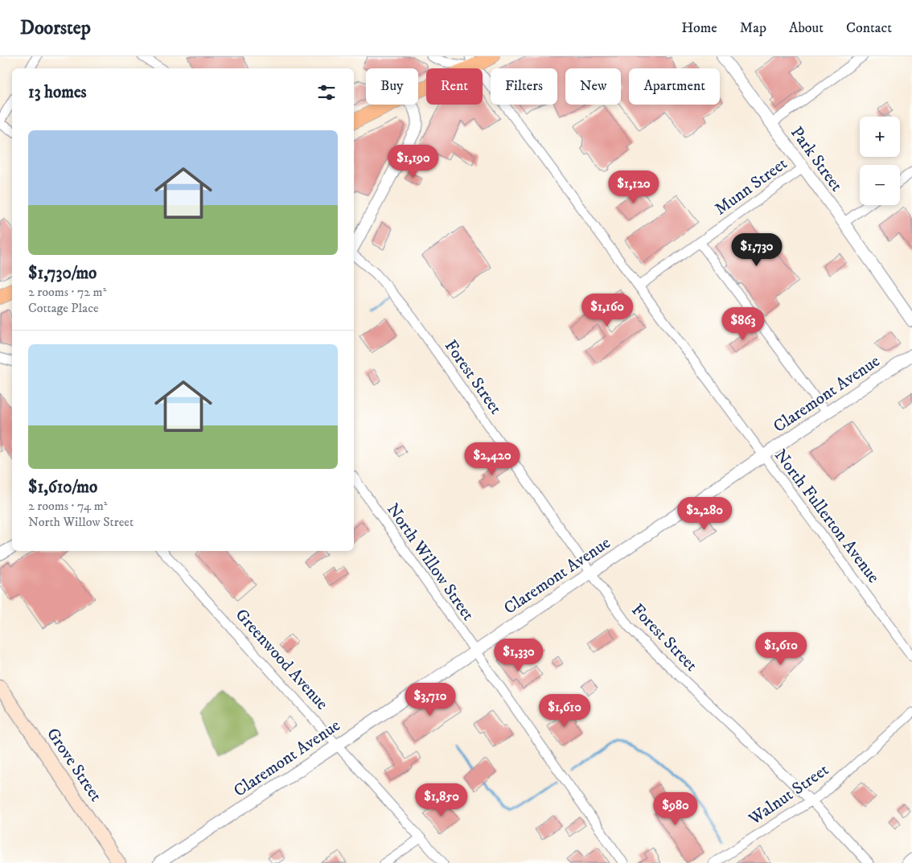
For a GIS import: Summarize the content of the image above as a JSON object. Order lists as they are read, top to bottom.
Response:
{
  "streets": {
    "main road": ["Grove Street"],
    "street": [
      "Park Street",
      "Munn Street",
      "Forest Street",
      "Claremont Avenue",
      "North Fullerton Avenue",
      "North Willow Street",
      "Greenwood Avenue",
      "Walnut Street"
    ]
  },
  "crossings": [
    ["Park Street", "Munn Street"],
    ["Munn Street", "North Fullerton Avenue"],
    ["Forest Street", "Claremont Avenue"],
    ["Forest Street", "Walnut Street"],
    ["Claremont Avenue", "North Fullerton Avenue"],
    ["Claremont Avenue", "North Willow Street"],
    ["Claremont Avenue", "Greenwood Avenue"]
  ],
  "page": {
    "header": "Doorstep",
    "nav": [
      "Home",
      "Map",
      "About",
      "Contact"
    ],
    "chip": [
      "Buy",
      "Rent",
      "Filters",
      "New",
      "Apartment"
    ],
    "heading": "13 homes",
    "map_buttons": ["+", "−"],
    "list": [
      {
        "name": "$1,730/mo",
        "note": "2 rooms · 72 m² · Cottage Place"
      },
      {
        "name": "$1,610/mo",
        "note": "2 rooms · 74 m² · North Willow Street"
      }
    ],
    "price": [
      "$1,190",
      "$1,120",
      "$1,730",
      "$1,160",
      "$863",
      "$2,420",
      "$2,280",
      "$1,610",
      "$1,330",
      "$3,710",
      "$1,610",
      "$1,850",
      "$980"
    ]
  }
}
